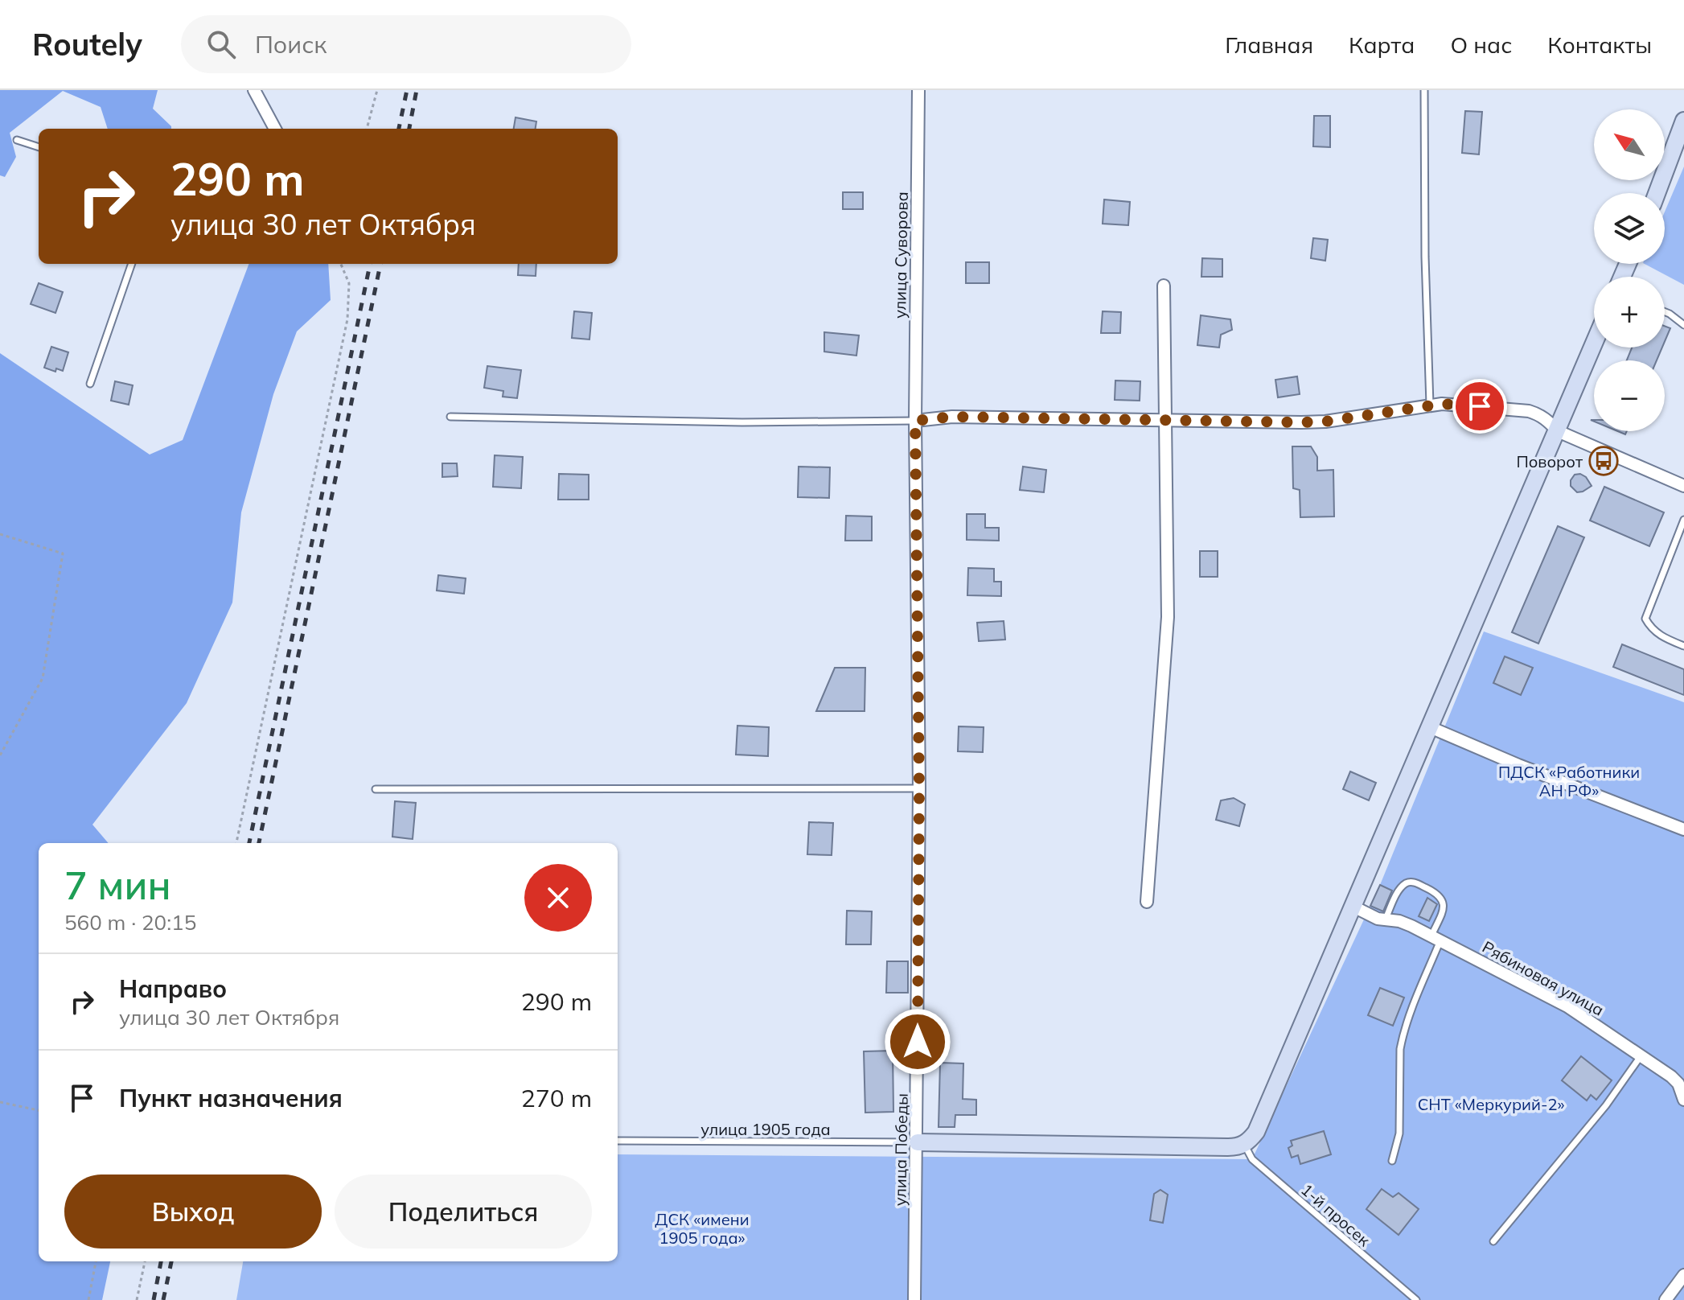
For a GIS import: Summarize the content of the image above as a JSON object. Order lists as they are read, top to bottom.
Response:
{
  "streets": {
    "street": ["улица Суворова", "Рябиновая улица", "улица Победы"],
    "lane": ["улица 1905 года", "1-й просек"]
  },
  "crossings": [
    ["улица Суворова", "улица Победы"],
    ["улица 1905 года", "улица Победы"]
  ],
  "parks": ["ПДСК «Работники АН РФ»", "СНТ «Меркурий-2»", "ДСК «имени 1905 года»"],
  "places": {
    "bus stop": ["Поворот"]
  },
  "north": "top left",
  "page": {
    "header": "Routely",
    "search": "Поиск",
    "nav": [
      "Главная",
      "Карта",
      "О нас",
      "Контакты"
    ],
    "map_buttons": ["+", "−"],
    "turn": ["290 m", "улица 30 лет Октября"],
    "heading": ["7 мин", "560 m · 20:15"],
    "list": [
      {
        "name": "Направо",
        "note": "улица 30 лет Октября",
        "value": "290 m"
      },
      {
        "name": "Пункт назначения",
        "value": "270 m"
      }
    ],
    "buttons": ["Выход", "Поделиться"]
  }
}
